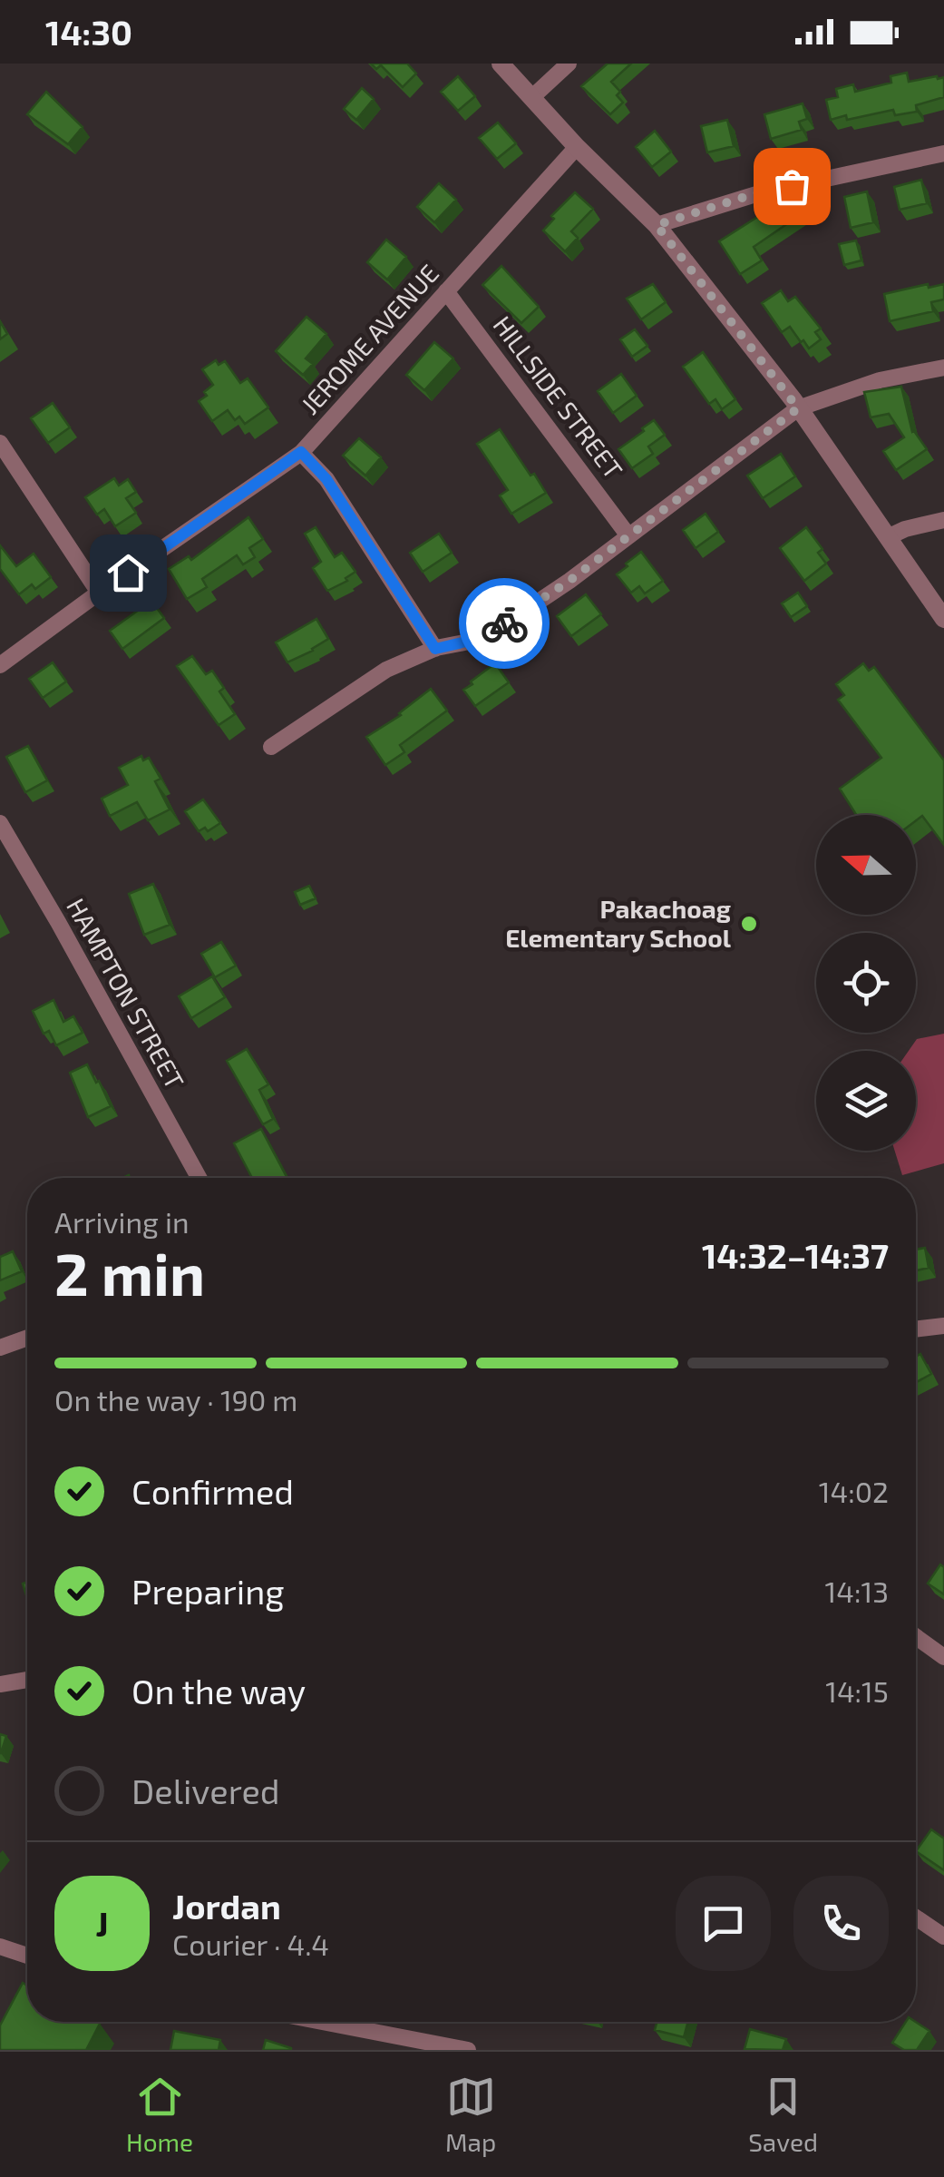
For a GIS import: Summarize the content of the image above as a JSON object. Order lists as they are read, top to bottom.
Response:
{
  "streets": {
    "street": ["JEROME AVENUE", "HILLSIDE STREET", "HAMPTON STREET"]
  },
  "crossings": [
    ["JEROME AVENUE", "HILLSIDE STREET"]
  ],
  "places": ["Pakachoag Elementary School"],
  "north": "left",
  "page": {
    "status": "14:30",
    "heading": ["2 min", "Arriving in", "14:32–14:37"],
    "panel": ["Jordan", "Courier · 4.4"],
    "bar": "On the way · 190 m",
    "list": [
      ["Confirmed", "14:02"],
      ["Preparing", "14:13"],
      ["On the way", "14:15"],
      "Delivered"
    ],
    "round": "J",
    "tabs": ["Home", "Map", "Saved"]
  }
}
